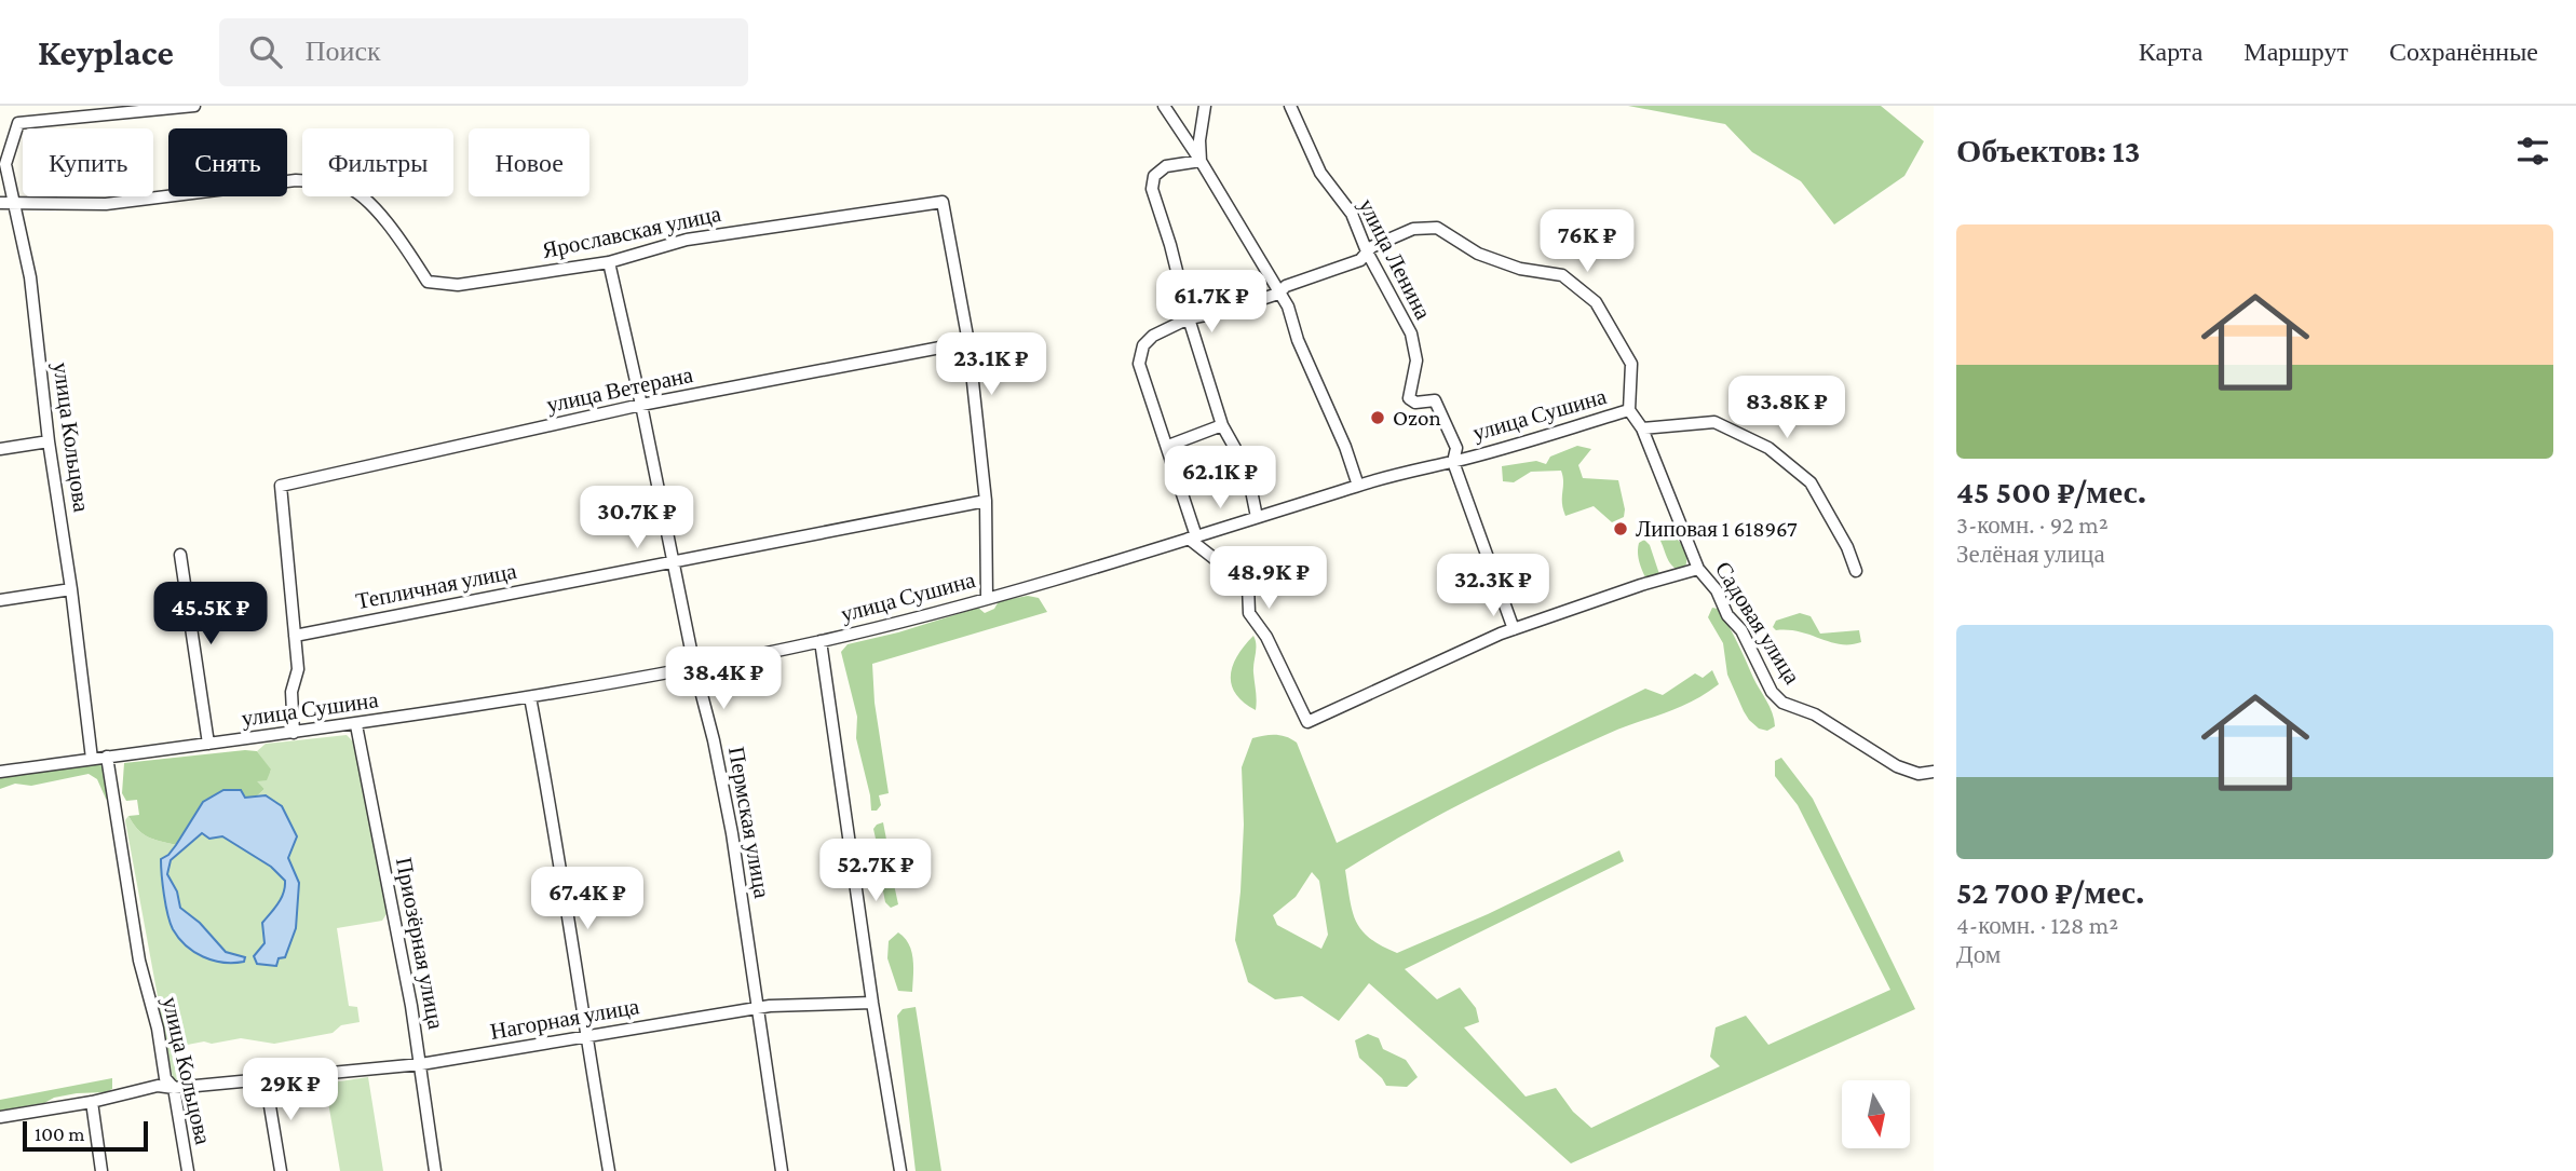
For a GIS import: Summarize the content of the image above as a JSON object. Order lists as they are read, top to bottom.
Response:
{
  "streets": {
    "street": [
      "Ярославская улица",
      "улица Ленина",
      "улица Ветерана",
      "улица Сушина",
      "улица Кольцова",
      "Тепличная улица",
      "Садовая улица",
      "Пермская улица",
      "Приозёрная улица",
      "Нагорная улица"
    ]
  },
  "crossings": [
    ["Ярославская улица", "улица Ветерана"],
    ["Ярославская улица", "улица Кольцова"],
    ["Ярославская улица", "Пермская улица"],
    ["улица Ленина", "улица Сушина"],
    ["улица Ветерана", "Тепличная улица"],
    ["улица Ветерана", "Пермская улица"],
    ["улица Сушина", "улица Кольцова"],
    ["улица Сушина", "Садовая улица"],
    ["улица Сушина", "Пермская улица"],
    ["улица Сушина", "Приозёрная улица"],
    ["улица Кольцова", "Нагорная улица"],
    ["Тепличная улица", "Пермская улица"],
    ["Пермская улица", "Нагорная улица"],
    ["Приозёрная улица", "Нагорная улица"]
  ],
  "places": ["Ozon", "Липовая 1 618967"],
  "scale_bar": "100 m",
  "north": "bottom",
  "page": {
    "header": "Keyplace",
    "search": "Поиск",
    "nav": ["Карта", "Маршрут", "Сохранённые"],
    "heading": "Объектов: 13",
    "chip": [
      "Купить",
      "Снять",
      "Фильтры",
      "Новое"
    ],
    "list": [
      {
        "name": "45 500 ₽/мес.",
        "note": "3-комн. · 92 m² · Зелёная улица"
      },
      {
        "name": "52 700 ₽/мес.",
        "note": "4-комн. · 128 m² · Дом"
      }
    ],
    "price": [
      "76K ₽",
      "61.7K ₽",
      "23.1K ₽",
      "83.8K ₽",
      "62.1K ₽",
      "30.7K ₽",
      "48.9K ₽",
      "32.3K ₽",
      "45.5K ₽",
      "38.4K ₽",
      "52.7K ₽",
      "67.4K ₽",
      "29K ₽"
    ],
    "scale": "100 m"
  }
}
